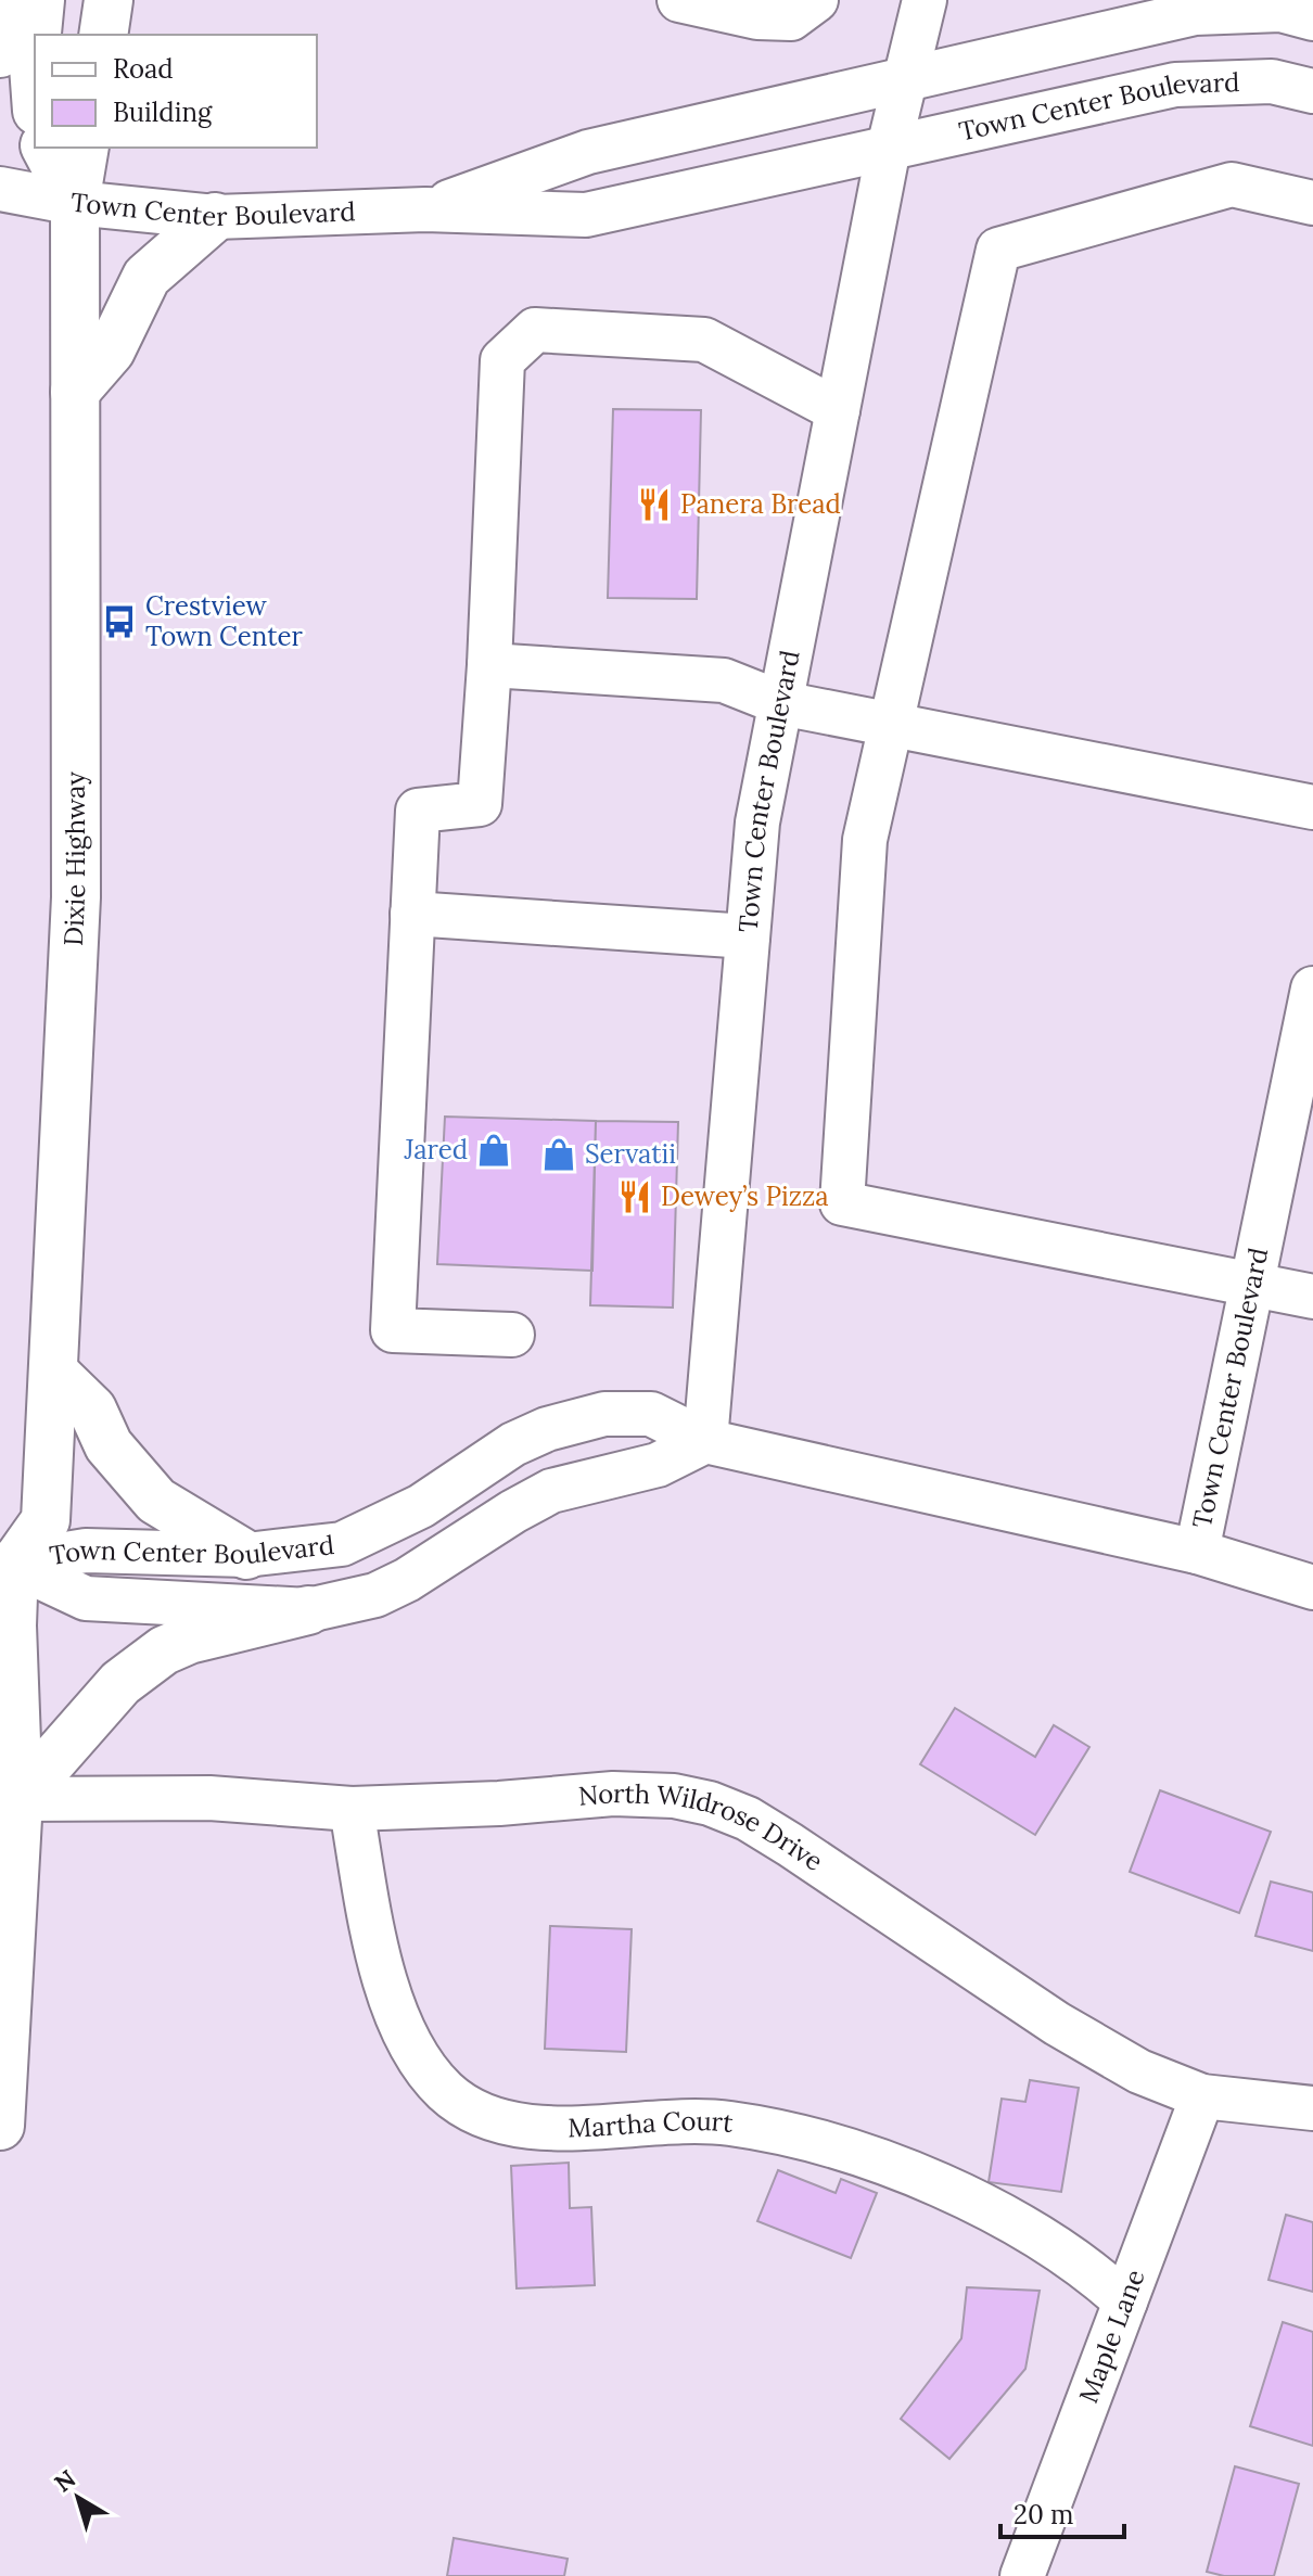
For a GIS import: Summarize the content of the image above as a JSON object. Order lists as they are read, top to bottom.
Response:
{
  "streets": {
    "main road": ["Dixie Highway"],
    "street": [
      "Town Center Boulevard",
      "North Wildrose Drive",
      "Martha Court",
      "Maple Lane"
    ]
  },
  "crossings": [
    ["Town Center Boulevard", "Dixie Highway"],
    ["North Wildrose Drive", "Martha Court"],
    ["North Wildrose Drive", "Maple Lane"],
    ["Martha Court", "Maple Lane"]
  ],
  "places": {
    "restaurant": ["Panera Bread", "Dewey’s Pizza"],
    "bus stop": ["Crestview Town Center"],
    "shop": ["Jared", "Servatii"]
  },
  "legend": ["Road", "Building"],
  "scale_bar": "20 m",
  "north": "top left"
}
